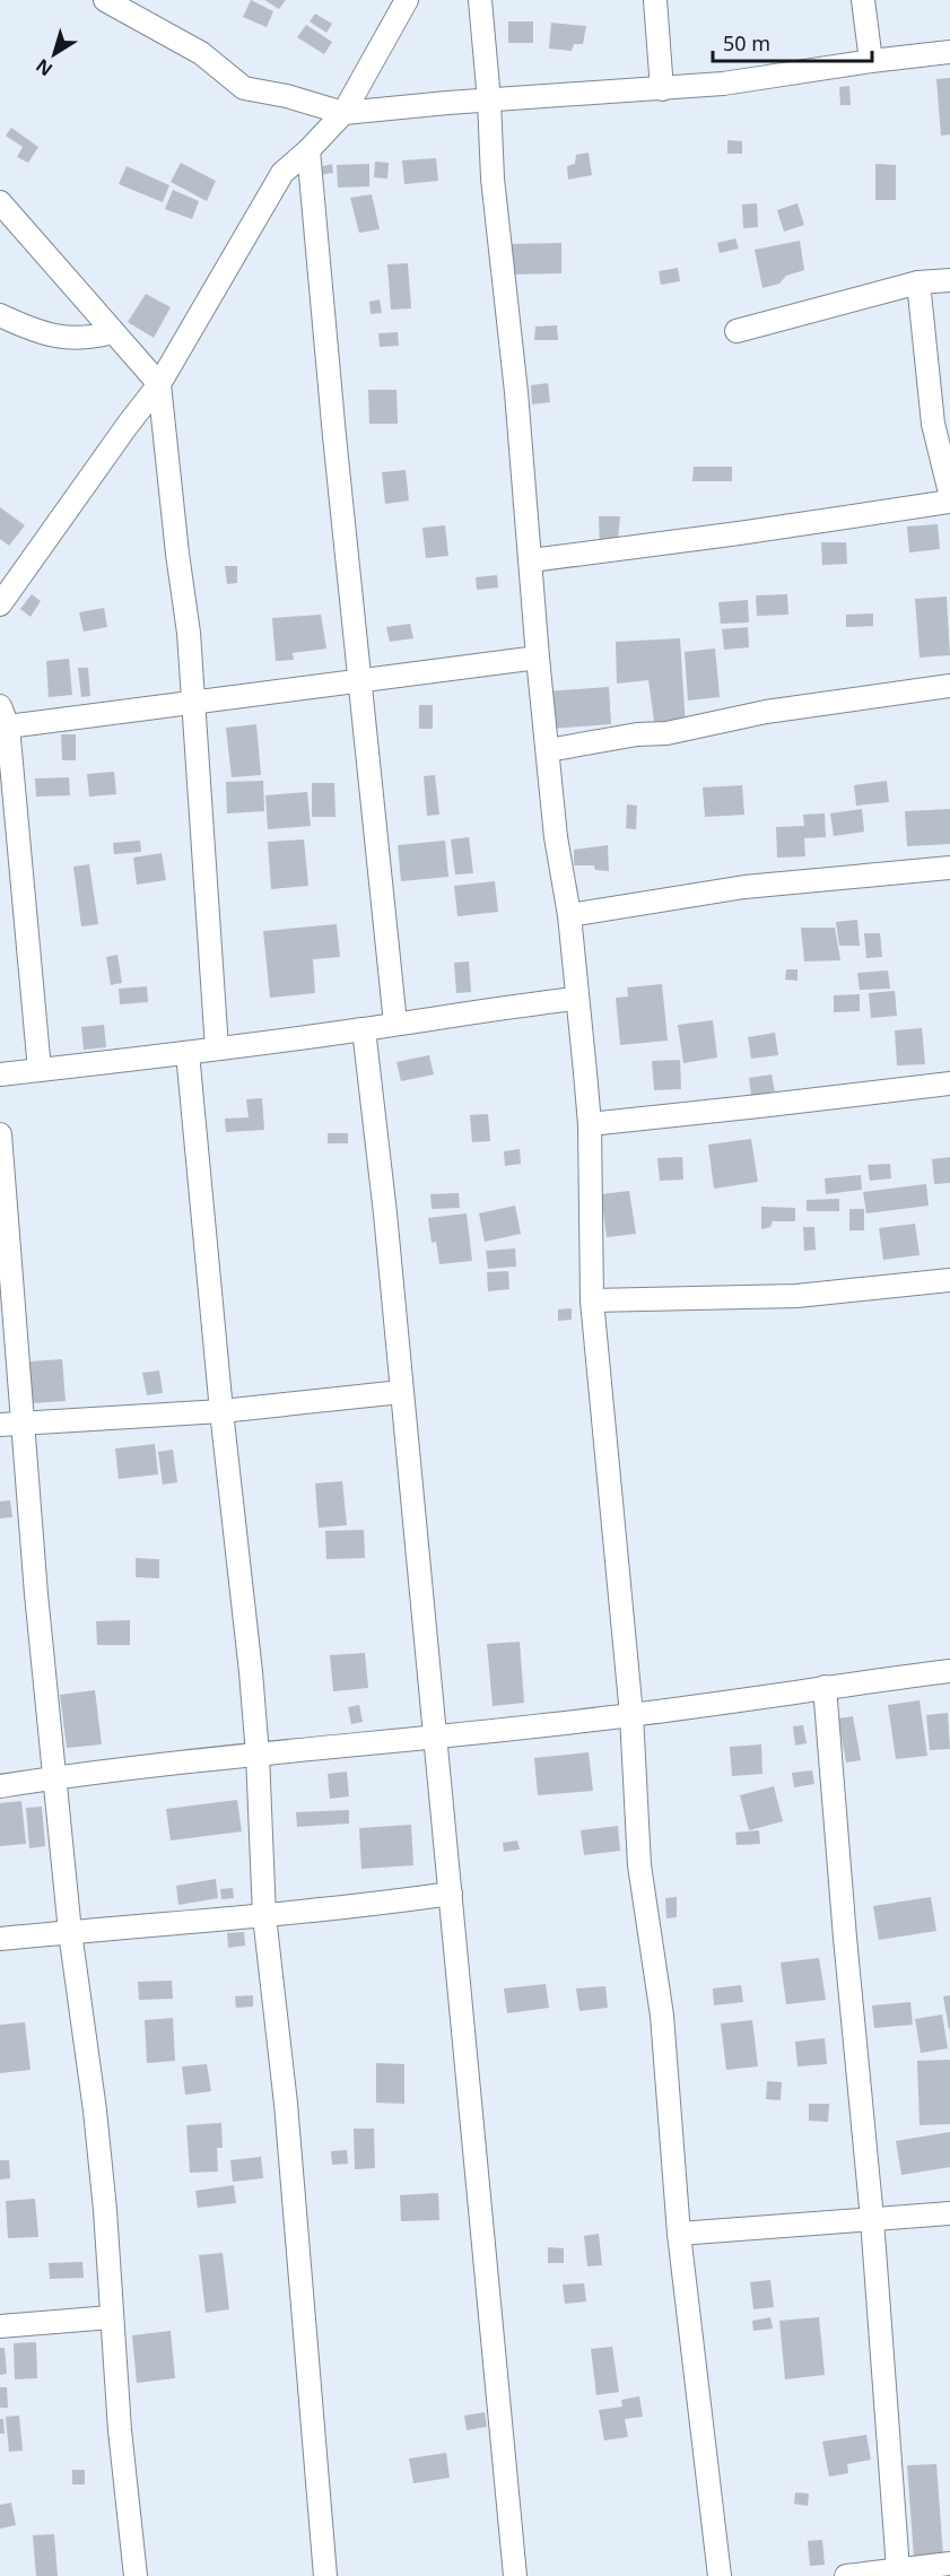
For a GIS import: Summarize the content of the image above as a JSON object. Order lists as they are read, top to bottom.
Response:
{
  "scale_bar": "50 m",
  "north": "bottom left"
}
